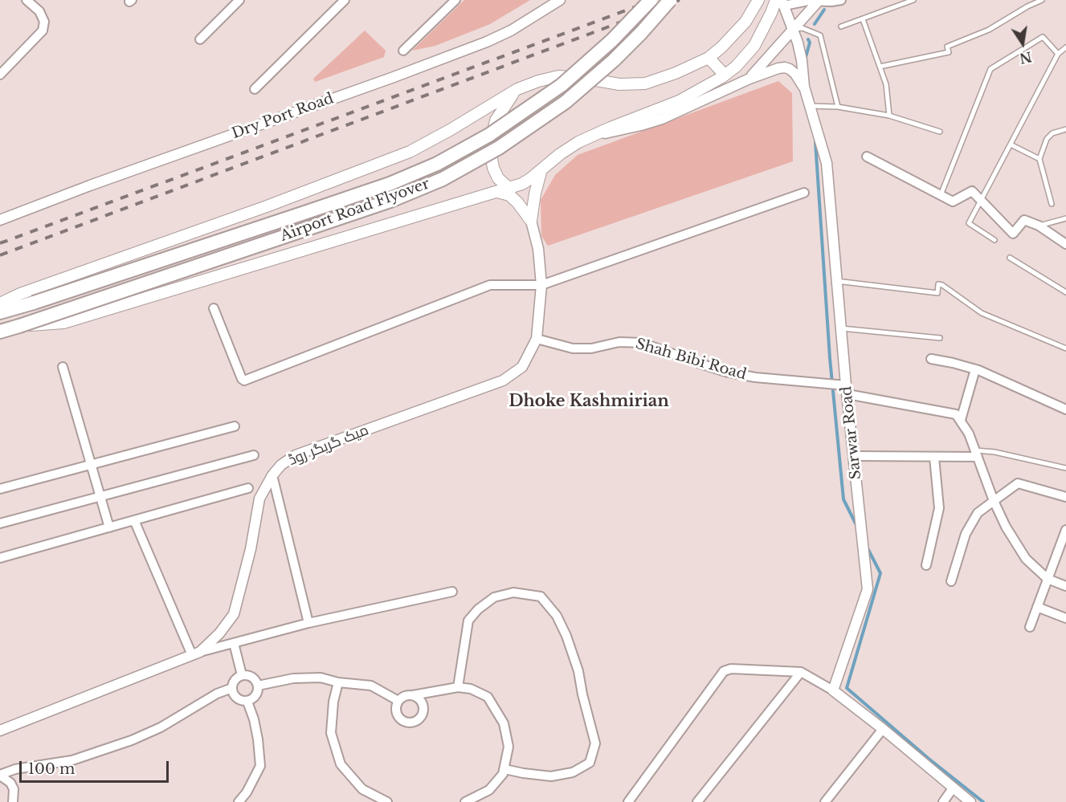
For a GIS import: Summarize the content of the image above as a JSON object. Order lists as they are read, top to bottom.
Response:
{
  "streets": {
    "main road": ["Airport Road Flyover", "میک گریگر روڈ"],
    "street": ["Dry Port Road", "Shah Bibi Road", "Sarwar Road"]
  },
  "crossings": [
    ["Shah Bibi Road", "Sarwar Road"],
    ["Shah Bibi Road", "میک گریگر روڈ"]
  ],
  "districts": ["Dhoke Kashmirian"],
  "scale_bar": "100 m",
  "north": "bottom"
}
